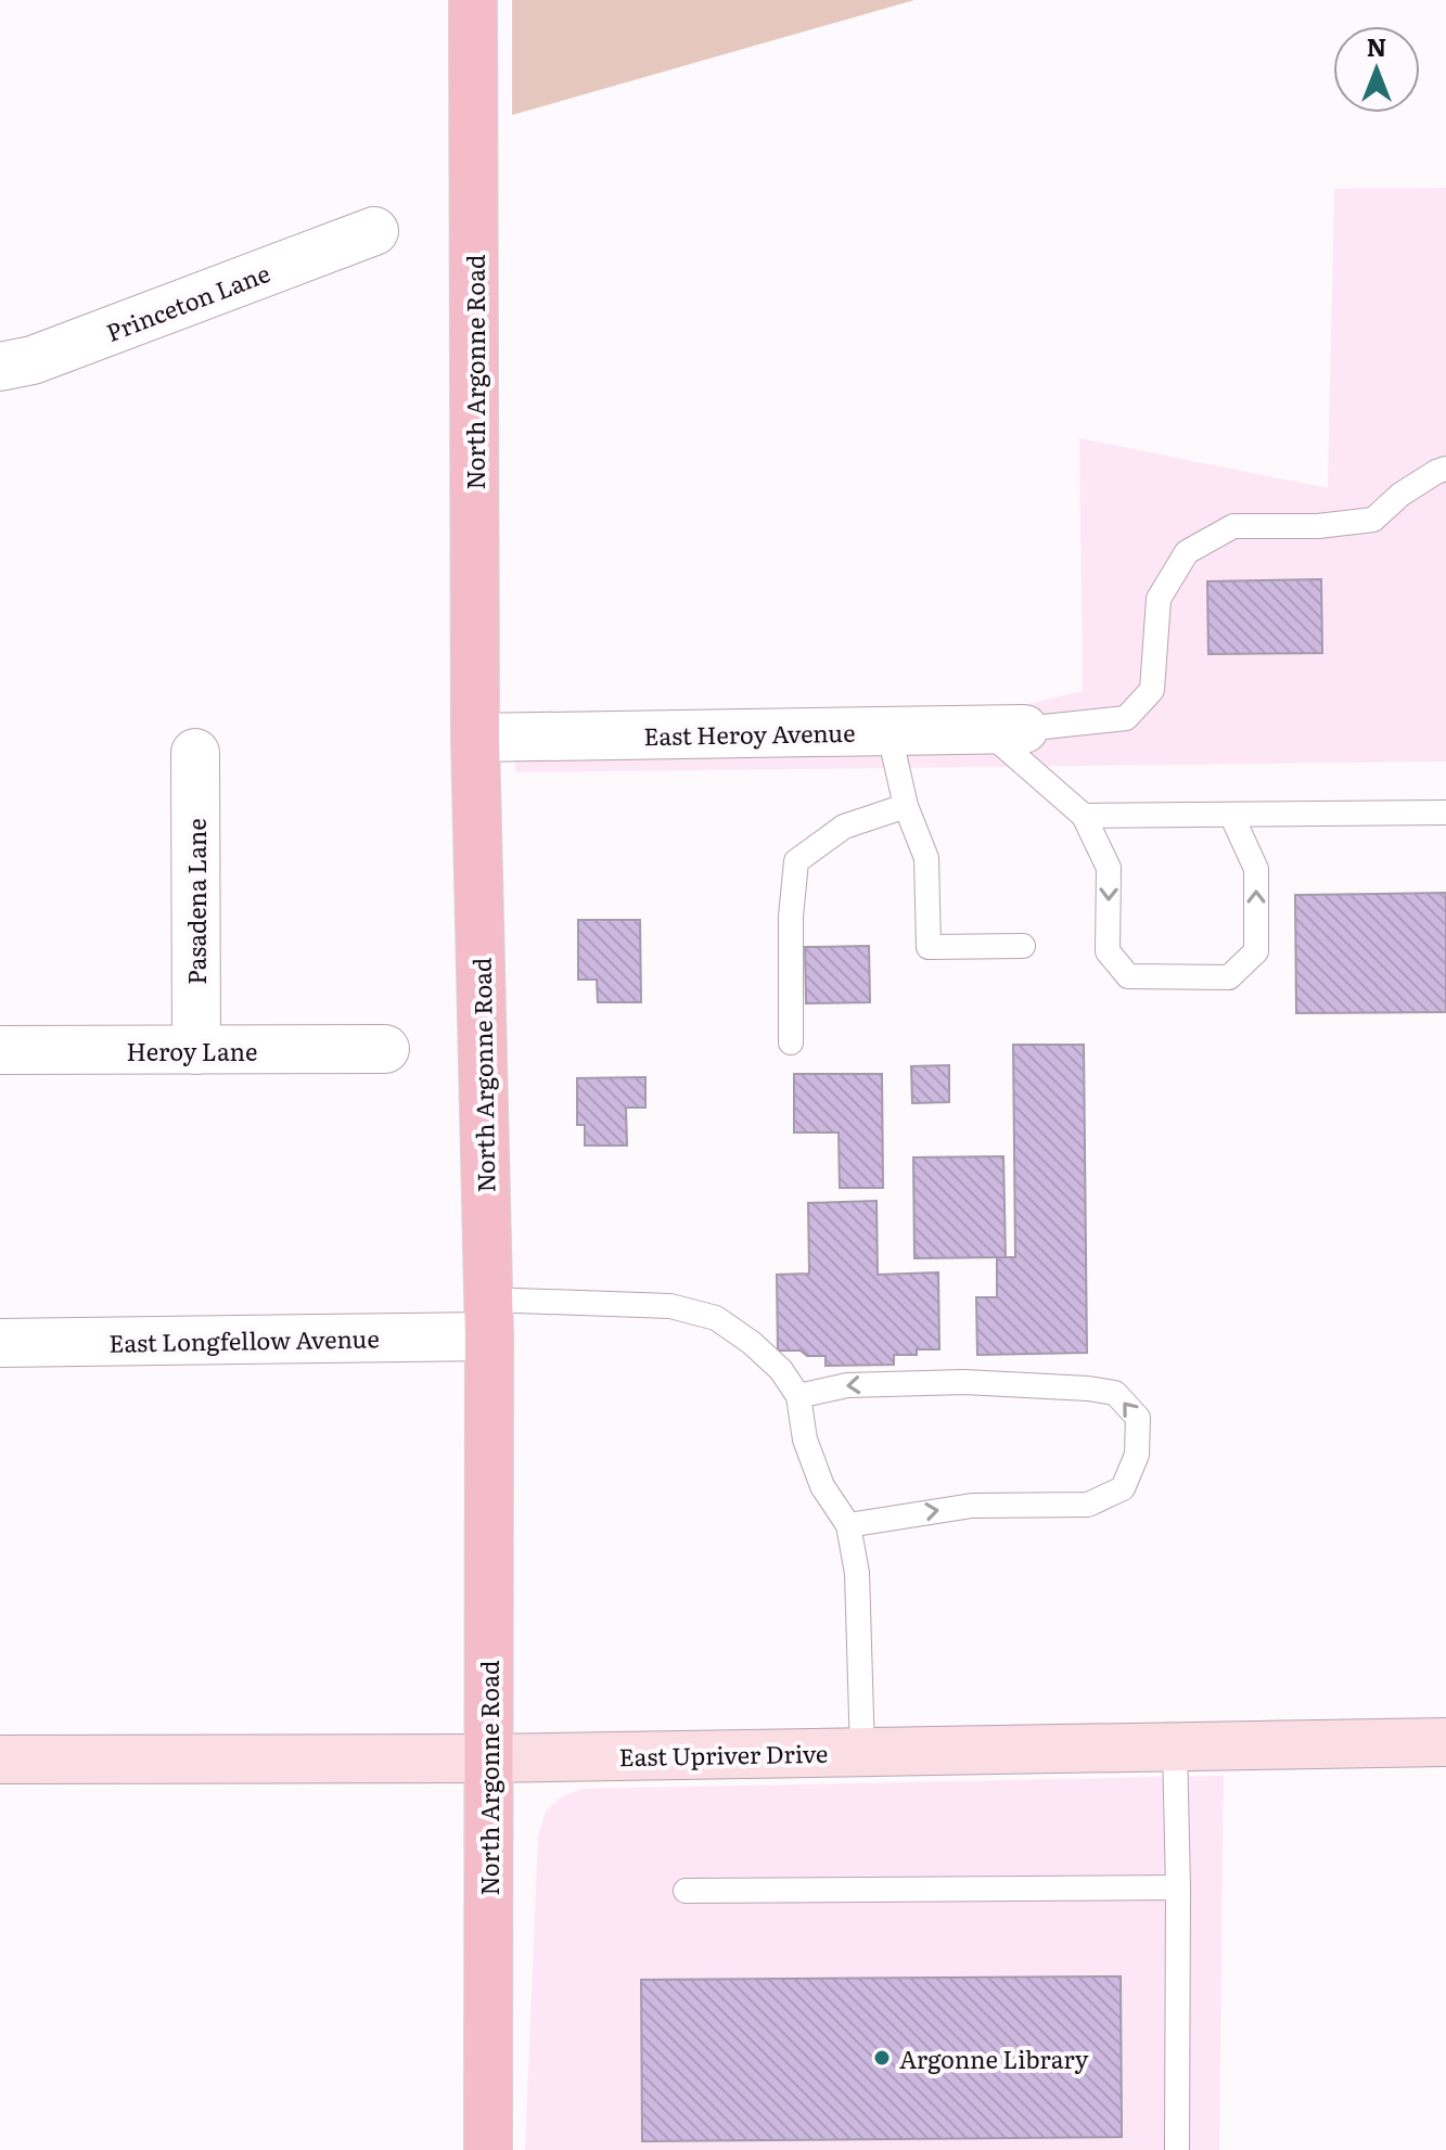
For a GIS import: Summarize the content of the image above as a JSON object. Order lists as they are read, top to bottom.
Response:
{
  "streets": {
    "main road": ["North Argonne Road"],
    "street": [
      "Princeton Lane",
      "East Heroy Avenue",
      "Pasadena Lane",
      "Heroy Lane",
      "East Longfellow Avenue",
      "East Upriver Drive"
    ]
  },
  "crossings": [
    ["North Argonne Road", "East Heroy Avenue"],
    ["North Argonne Road", "East Longfellow Avenue"],
    ["North Argonne Road", "East Upriver Drive"],
    ["Pasadena Lane", "Heroy Lane"]
  ],
  "places": ["Argonne Library"],
  "north": "top"
}
